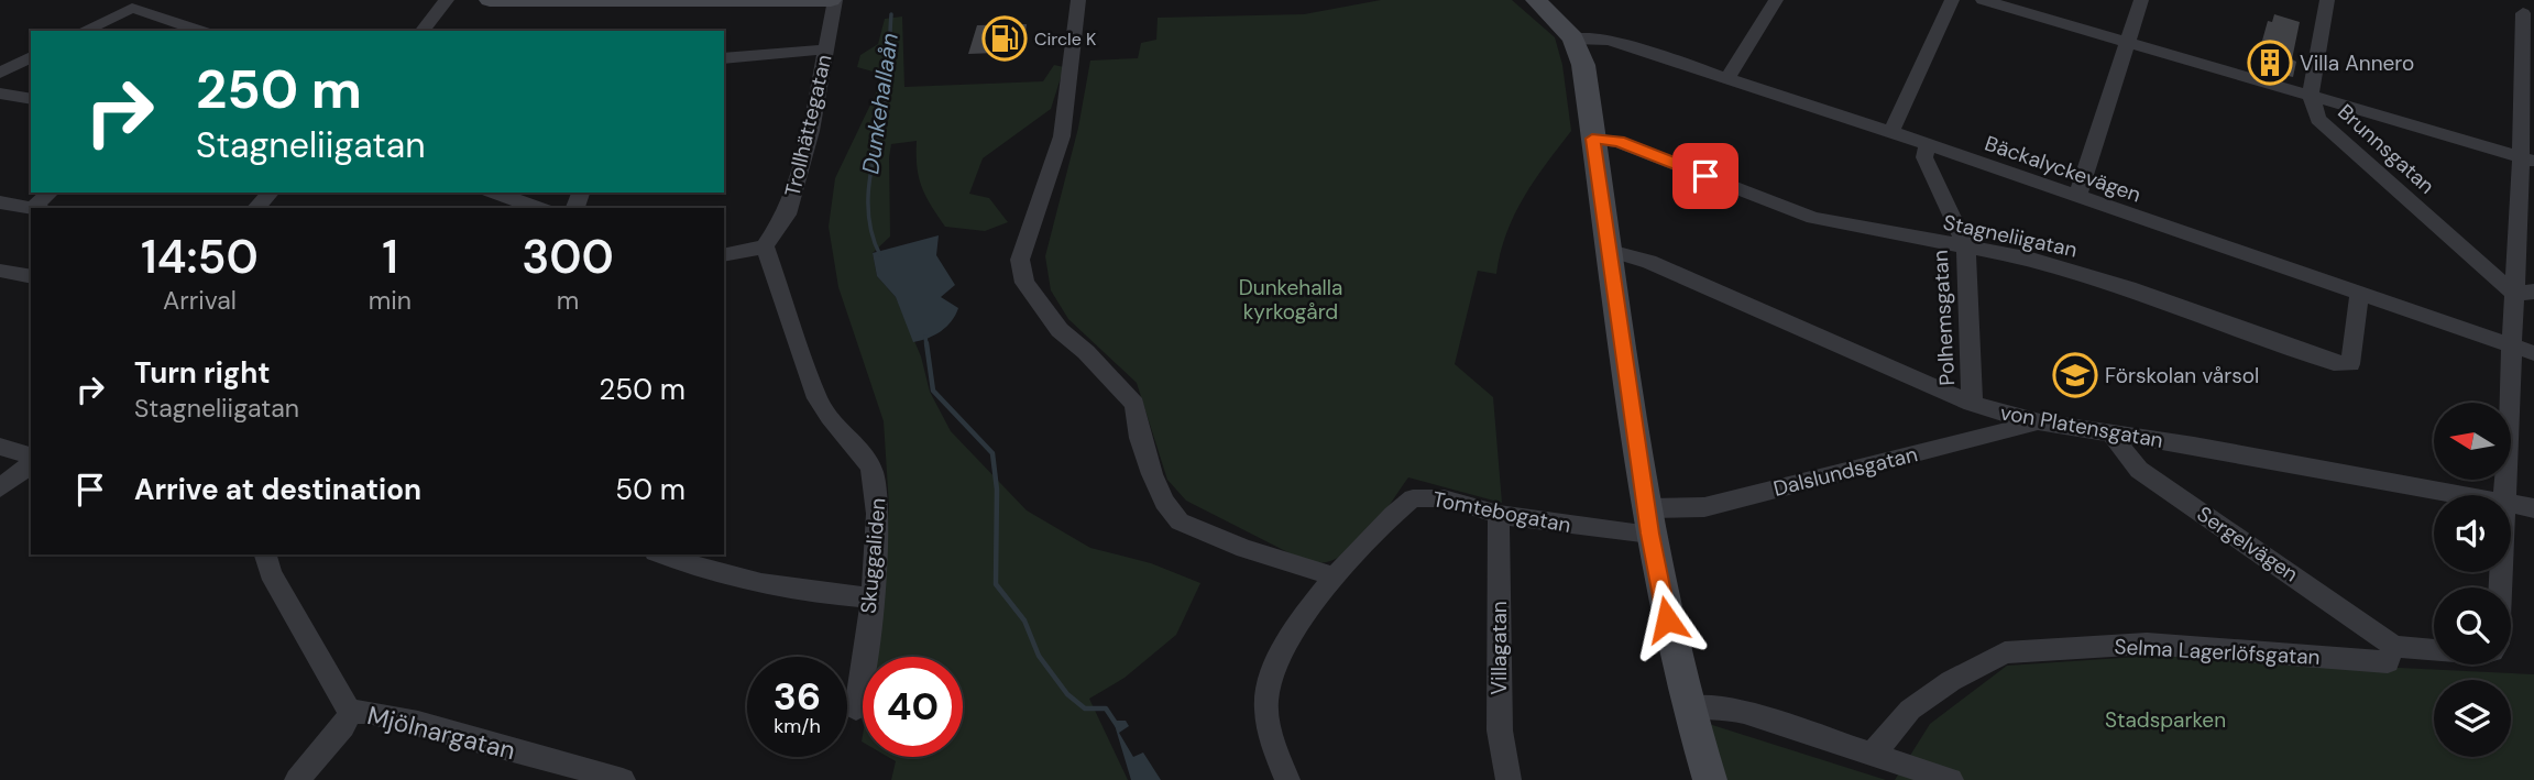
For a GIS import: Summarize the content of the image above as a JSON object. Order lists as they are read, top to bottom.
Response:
{
  "streets": {
    "street": [
      "Trollhättegatan",
      "Brunnsgatan",
      "Bäckalyckevägen",
      "Stagneliigatan",
      "Polhemsgatan",
      "von Platensgatan",
      "Dalslundsgatan",
      "Tomtebogatan",
      "Sergelvägen",
      "Skuggaliden",
      "Villagatan",
      "Selma Lagerlöfsgatan",
      "Mjölnargatan"
    ]
  },
  "crossings": [
    ["Trollhättegatan", "Skuggaliden"],
    ["Bäckalyckevägen", "Stagneliigatan"],
    ["Bäckalyckevägen", "Polhemsgatan"],
    ["Stagneliigatan", "Polhemsgatan"],
    ["Polhemsgatan", "von Platensgatan"],
    ["von Platensgatan", "Dalslundsgatan"],
    ["von Platensgatan", "Sergelvägen"],
    ["Dalslundsgatan", "Tomtebogatan"],
    ["Tomtebogatan", "Villagatan"],
    ["Sergelvägen", "Selma Lagerlöfsgatan"]
  ],
  "water": ["Dunkehallaån"],
  "parks": ["Dunkehalla kyrkogård", "Stadsparken"],
  "places": {
    "fuel station": ["Circle K"],
    "building": ["Villa Annero"],
    "school or university": ["Förskolan vårsol"]
  },
  "north": "left",
  "page": {
    "turn": ["250 m", "Stagneliigatan"],
    "eta": [
      "14:50",
      "Arrival",
      "1",
      "min",
      "300",
      "m"
    ],
    "list": [
      {
        "name": "Turn right",
        "note": "Stagneliigatan",
        "value": "250 m"
      },
      {
        "name": "Arrive at destination",
        "value": "50 m"
      }
    ],
    "speed": "36 km/h",
    "limit": "40"
  }
}
